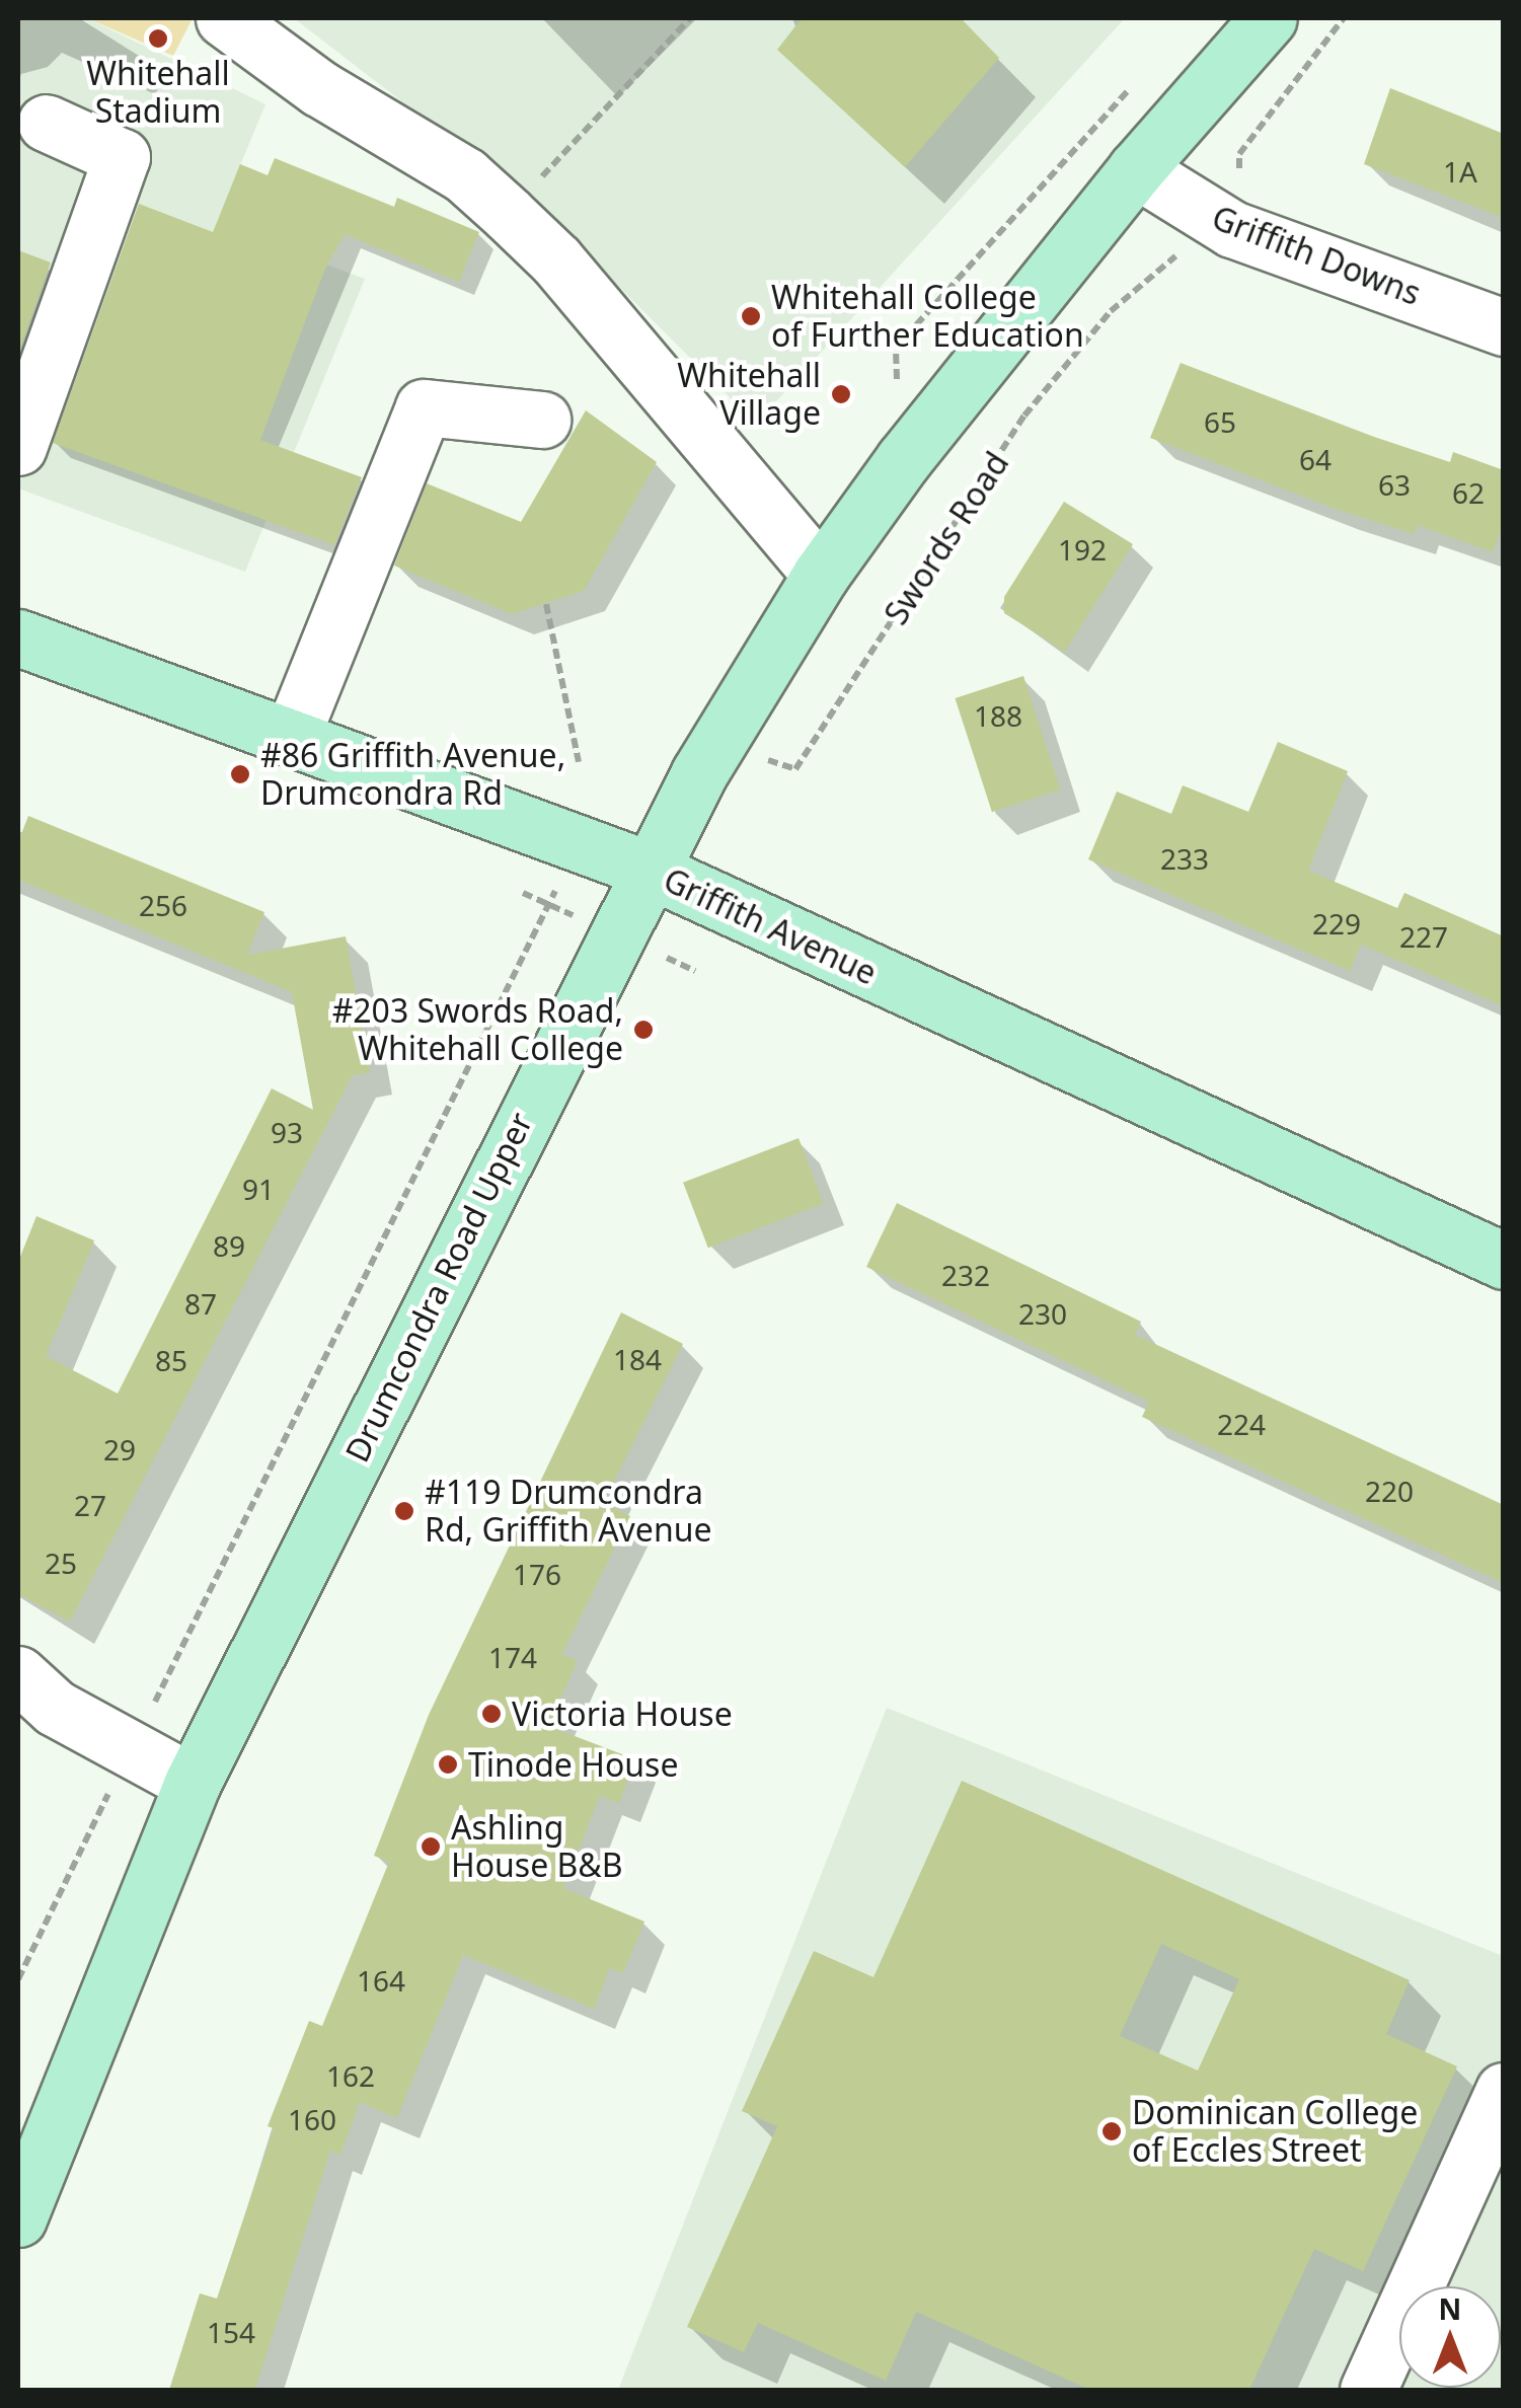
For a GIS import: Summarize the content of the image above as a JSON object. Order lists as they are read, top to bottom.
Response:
{
  "streets": {
    "main road": ["Griffith Avenue", "Drumcondra Road Upper"],
    "street": ["Griffith Downs"],
    "path": ["Swords Road"]
  },
  "crossings": [
    ["Griffith Downs", "Drumcondra Road Upper"],
    ["Swords Road", "Drumcondra Road Upper"],
    ["Griffith Avenue", "Drumcondra Road Upper"]
  ],
  "places": [
    "Whitehall Stadium",
    "Whitehall College of Further Education",
    "Whitehall Village",
    "#86 Griffith Avenue, Drumcondra Rd",
    "#203 Swords Road, Whitehall College",
    "#119 Drumcondra Rd, Griffith Avenue",
    "Victoria House",
    "Tinode House",
    "Ashling House B&B",
    "Dominican College of Eccles Street"
  ],
  "house_numbers": [
    "1A",
    "65",
    "64",
    "63",
    "62",
    "192",
    "188",
    "233",
    "256",
    "229",
    "227",
    "93",
    "91",
    "89",
    "232",
    "87",
    "230",
    "184",
    "85",
    "224",
    "29",
    "220",
    "27",
    "25",
    "176",
    "174",
    "164",
    "162",
    "160",
    "154"
  ],
  "north": "top"
}
